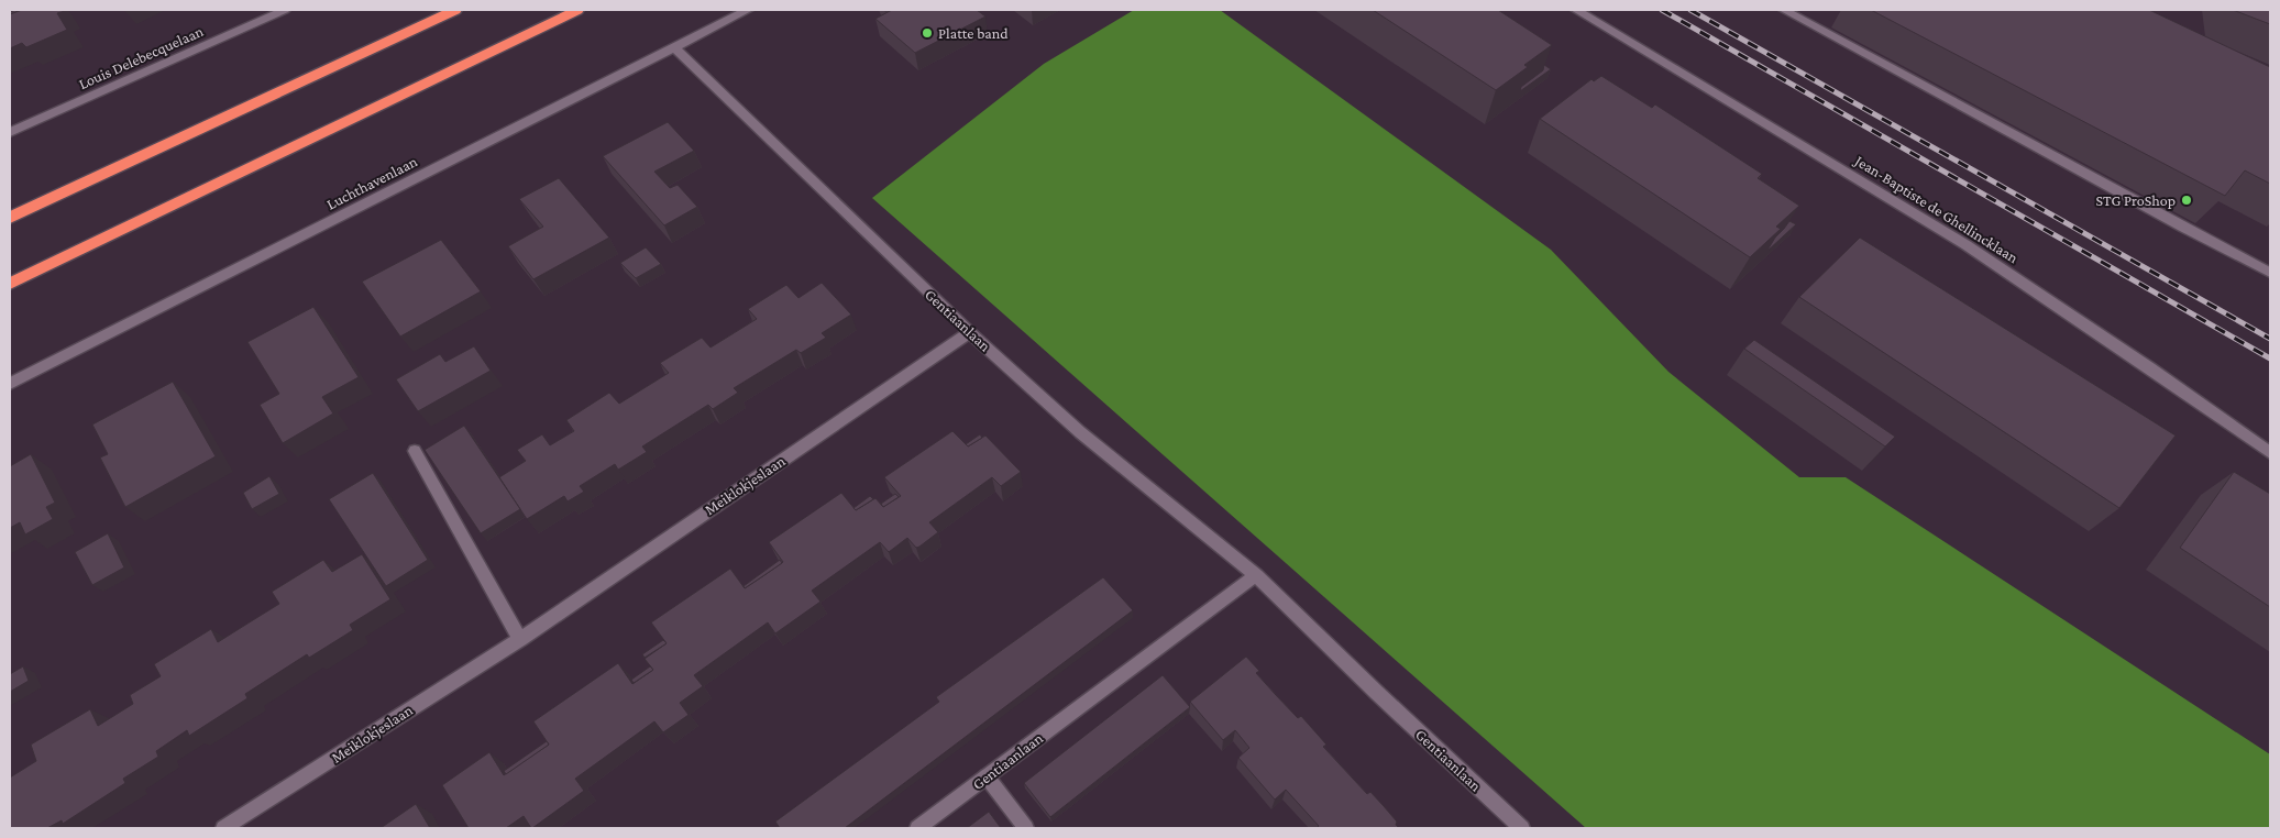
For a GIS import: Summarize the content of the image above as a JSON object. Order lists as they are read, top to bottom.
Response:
{
  "streets": {
    "street": [
      "Louis Delebecquelaan",
      "Luchthavenlaan",
      "Jean-Baptiste de Ghellincklaan",
      "Gentiaanlaan",
      "Meiklokjeslaan"
    ]
  },
  "crossings": [
    ["Luchthavenlaan", "Gentiaanlaan"],
    ["Gentiaanlaan", "Meiklokjeslaan"]
  ],
  "places": ["Platte band", "STG ProShop"]
}
